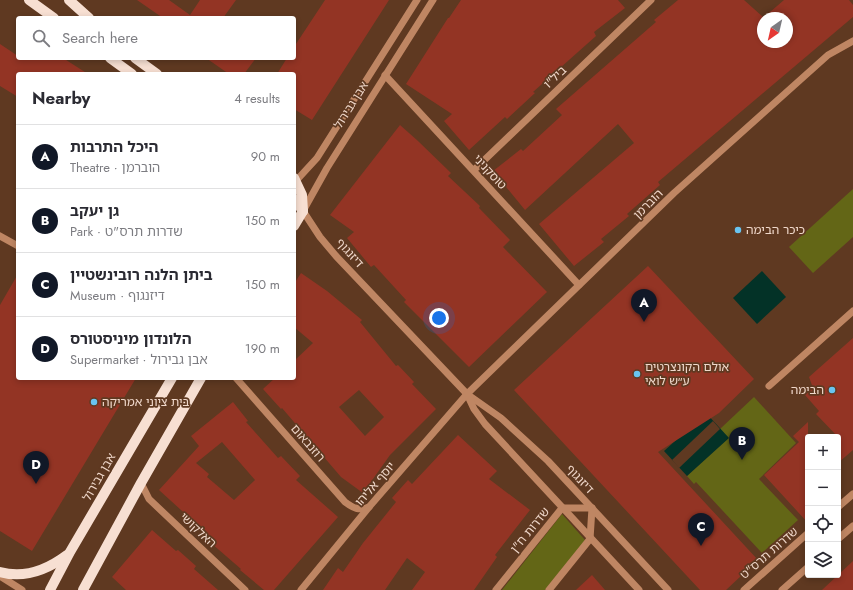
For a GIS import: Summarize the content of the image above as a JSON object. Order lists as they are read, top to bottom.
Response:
{
  "streets": {
    "main road": ["אבן גבירול"],
    "street": [
      "ביל\"ו",
      "טוסקניני",
      "הוברמן",
      "דיזנגוף",
      "רוזנבאום",
      "יוסף אליהו",
      "האלקושי",
      "שדרות ח\"ן",
      "שדרות תרס\"ט"
    ]
  },
  "crossings": [
    ["ביל\"ו", "טוסקניני"],
    ["אבן גבירול", "טוסקניני"],
    ["אבן גבירול", "דיזנגוף"],
    ["טוסקניני", "הוברמן"],
    ["הוברמן", "דיזנגוף"],
    ["הוברמן", "יוסף אליהו"],
    ["דיזנגוף", "יוסף אליהו"],
    ["דיזנגוף", "שדרות ח\"ן"],
    ["רוזנבאום", "יוסף אליהו"]
  ],
  "places": [
    "כיכר הבימה",
    "אולם הקונצרטים ע״ש לואי",
    "הבימה",
    "בית ציוני אמריקה"
  ],
  "north": "bottom left",
  "page": {
    "search": "Search here",
    "heading": ["Nearby", "4 results"],
    "list": [
      {
        "mark": "A",
        "name": "היכל התרבות",
        "note": "Theatre · הוברמן",
        "value": "90 m"
      },
      {
        "mark": "B",
        "name": "גן יעקב",
        "note": "Park · שדרות תרס\"ט",
        "value": "150 m"
      },
      {
        "mark": "C",
        "name": "ביתן הלנה רובינשטיין",
        "note": "Museum · דיזנגוף",
        "value": "150 m"
      },
      {
        "mark": "D",
        "name": "הלונדון מיניסטורס",
        "note": "Supermarket · אבן גבירול",
        "value": "190 m"
      }
    ],
    "pins": [
      "A",
      "B",
      "D",
      "C"
    ],
    "map_buttons": ["+", "−"]
  }
}
